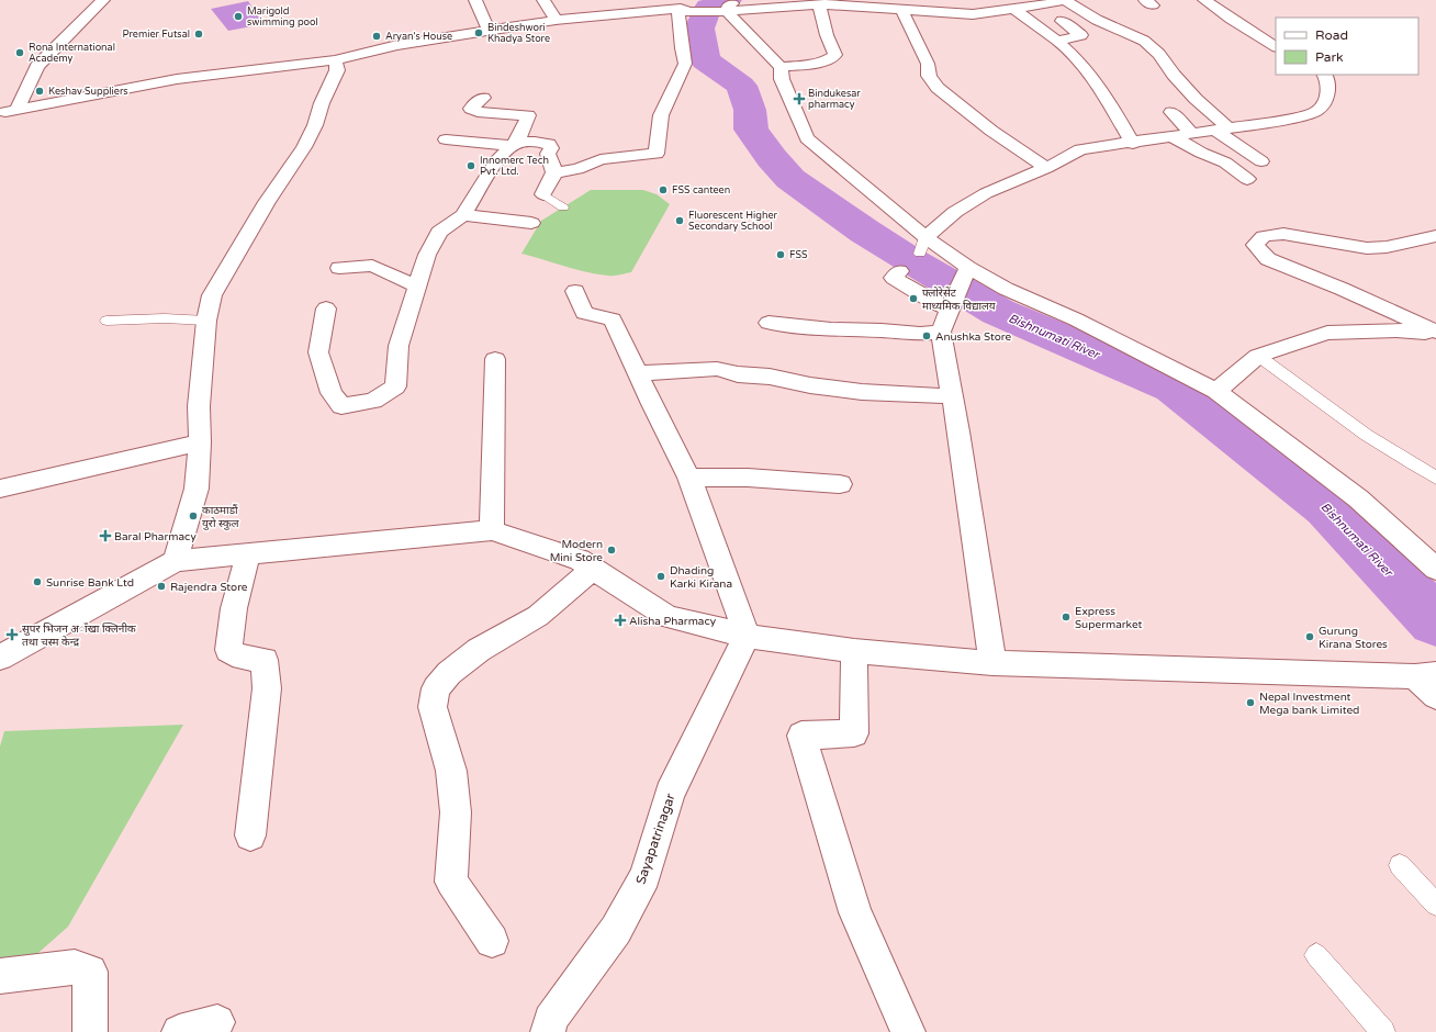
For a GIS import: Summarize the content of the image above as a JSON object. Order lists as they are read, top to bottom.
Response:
{
  "streets": {
    "street": ["Sayapatrinagar"]
  },
  "water": ["Bishnumati River"],
  "places": {
    "other": [
      "Marigold swimming pool",
      "Bindeshwori Khadya Store",
      "Premier Futsal",
      "Aryan's House",
      "Rona International Academy",
      "Keshav Suppliers",
      "Innomerc Tech Pvt. Ltd.",
      "FSS canteen",
      "Fluorescent Higher Secondary School",
      "FSS",
      "फ्लोरेसेंट माध्यमिक विद्यालय",
      "Anushka Store",
      "काठमाडौं युरो स्कुल",
      "Modern Mini Store",
      "Dhading Karki Kirana",
      "Sunrise Bank Ltd",
      "Rajendra Store",
      "Express Supermarket",
      "Gurung Kirana Stores",
      "Nepal Investment Mega bank Limited"
    ],
    "health": [
      "Bindukesar pharmacy",
      "Baral Pharmacy",
      "Alisha Pharmacy",
      "सुपर भिजन अाँखा क्लिनीक तथा चस्म केन्द्र"
    ]
  },
  "legend": ["Road", "Park"]
}
